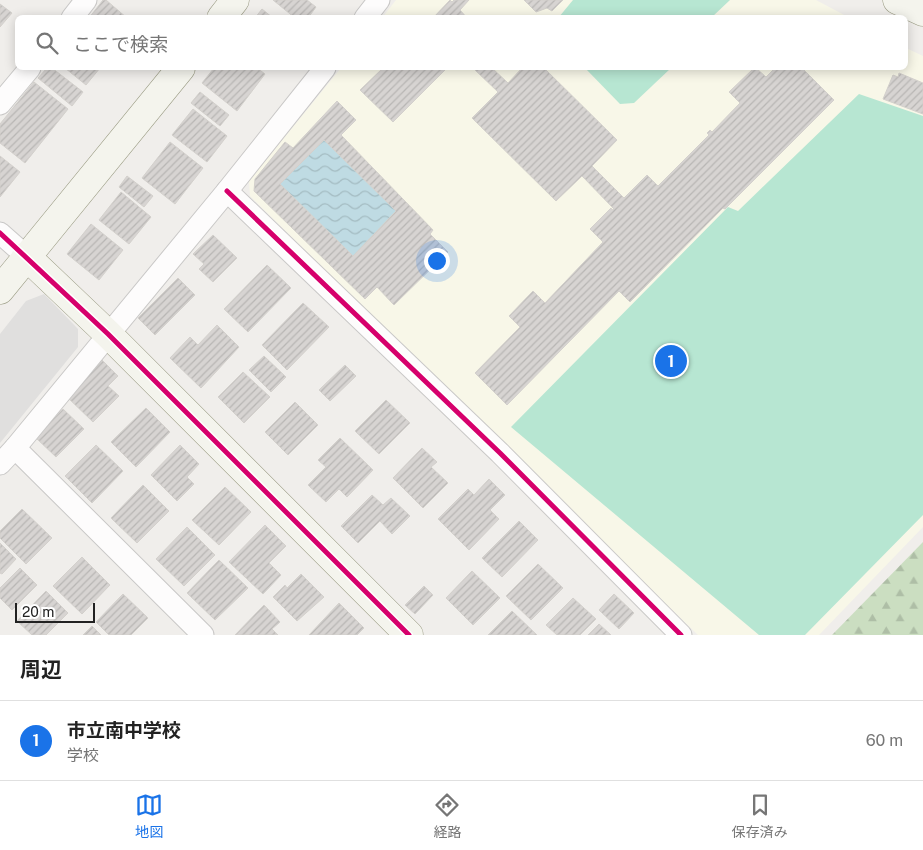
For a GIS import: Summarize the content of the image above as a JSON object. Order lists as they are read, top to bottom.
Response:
{
  "scale_bar": "20 m",
  "page": {
    "search": "ここで検索",
    "pins": "1",
    "scale": "20 m",
    "heading": "周辺",
    "list": [
      {
        "mark": "1",
        "name": "市立南中学校",
        "note": "学校",
        "value": "60 m"
      }
    ],
    "nav": ["地図", "経路", "保存済み"]
  }
}
